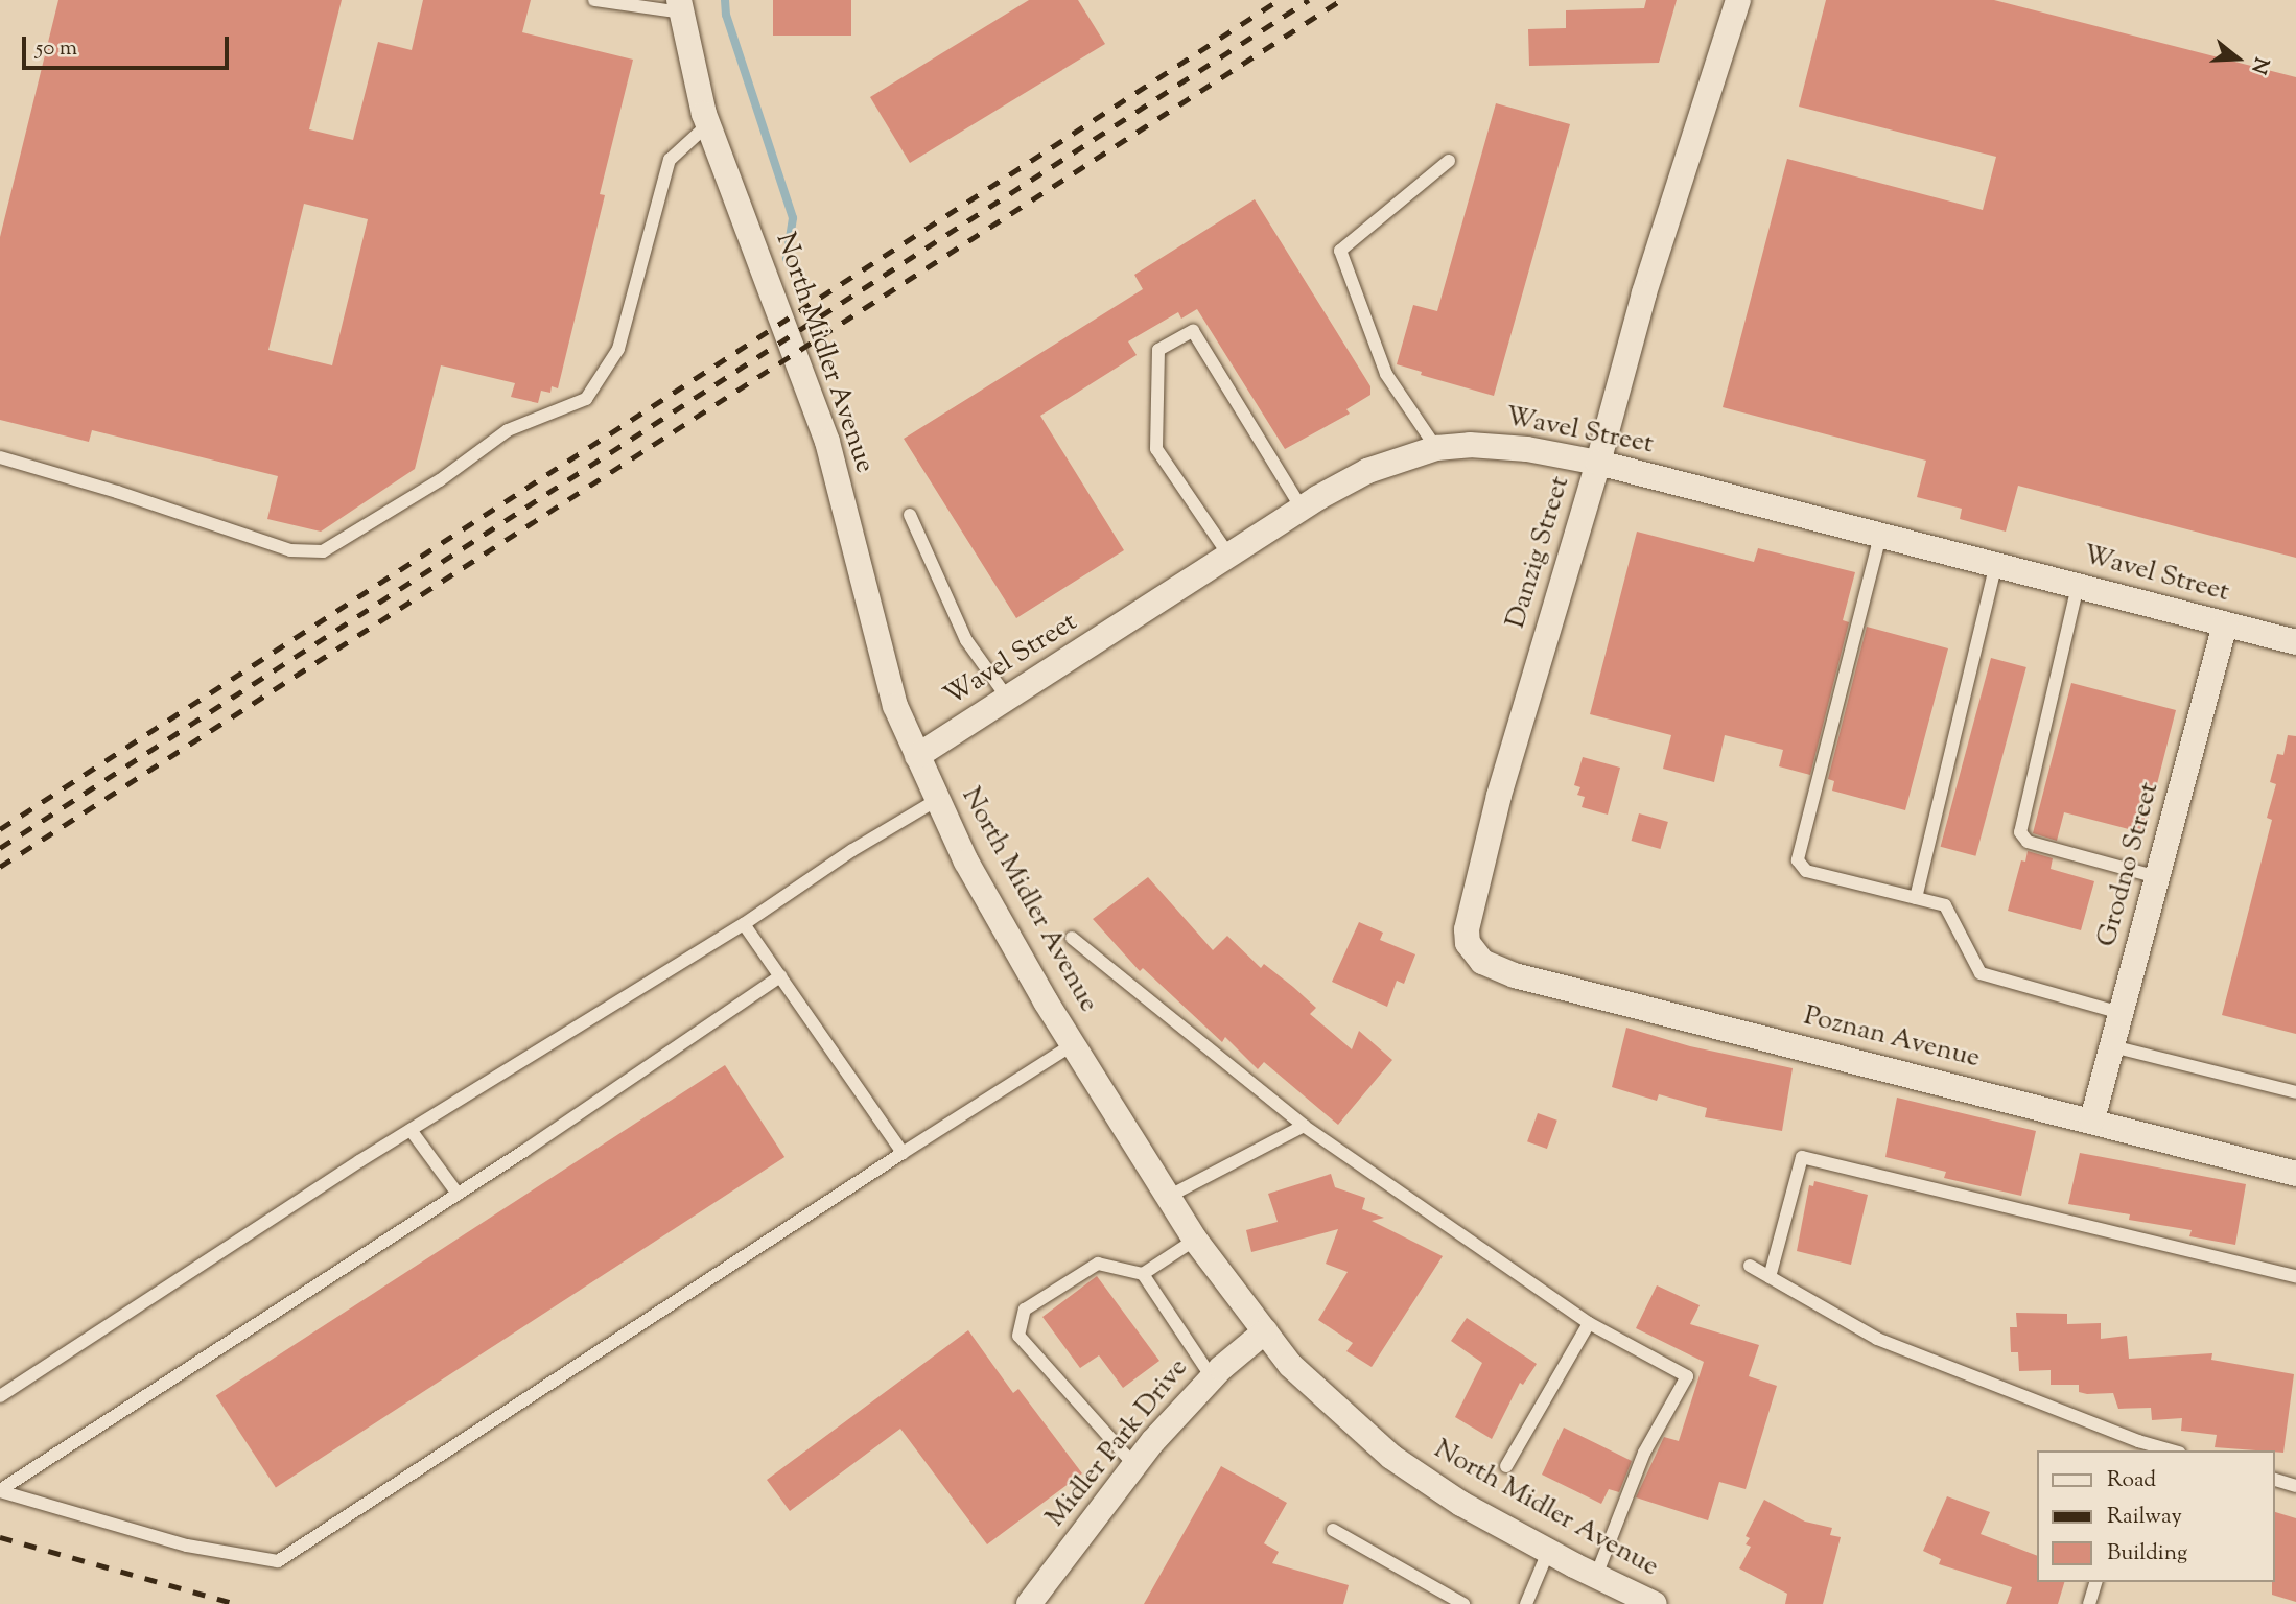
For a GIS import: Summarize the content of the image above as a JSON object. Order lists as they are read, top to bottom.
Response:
{
  "streets": {
    "street": [
      "North Midler Avenue",
      "Wavel Street",
      "Danzig Street",
      "Grodno Street",
      "Poznan Avenue",
      "Midler Park Drive"
    ]
  },
  "crossings": [
    ["North Midler Avenue", "Wavel Street"],
    ["North Midler Avenue", "Midler Park Drive"],
    ["Wavel Street", "Danzig Street"],
    ["Wavel Street", "Grodno Street"],
    ["Danzig Street", "Poznan Avenue"],
    ["Grodno Street", "Poznan Avenue"]
  ],
  "legend": ["Road", "Railway", "Building"],
  "scale_bar": "50 m",
  "north": "right"
}
